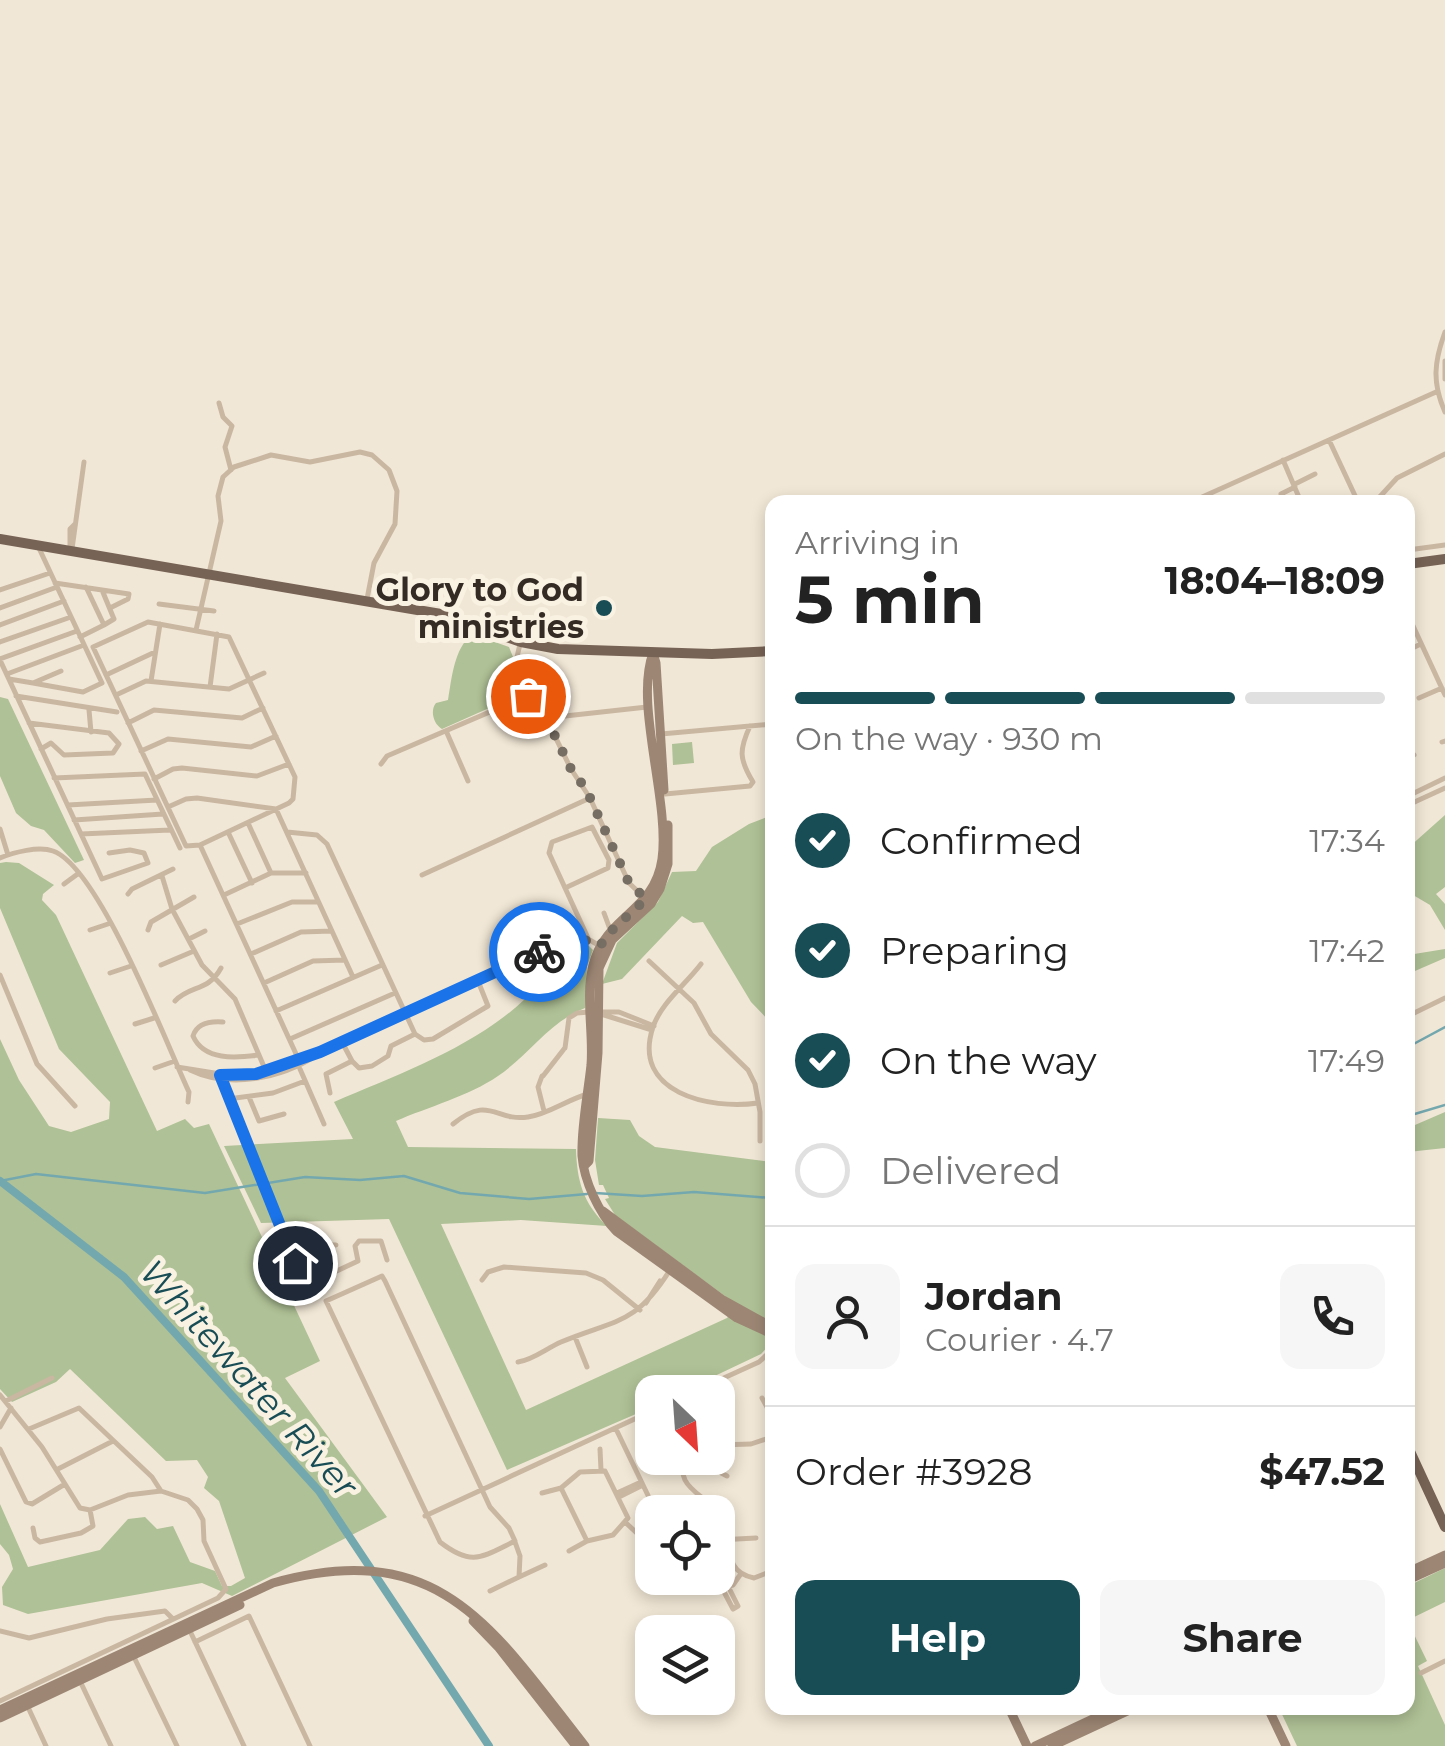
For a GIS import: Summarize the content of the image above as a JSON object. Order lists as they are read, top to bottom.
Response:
{
  "water": ["Whitewater River"],
  "places": ["Glory to God ministries"],
  "north": "bottom right",
  "page": {
    "heading": ["5 min", "Arriving in", "18:04–18:09"],
    "panel": [
      "Jordan",
      "Courier · 4.7",
      "Order #3928",
      "$47.52"
    ],
    "bar": "On the way · 930 m",
    "list": [
      ["Confirmed", "17:34"],
      ["Preparing", "17:42"],
      ["On the way", "17:49"],
      "Delivered"
    ],
    "buttons": ["Help", "Share"]
  }
}
